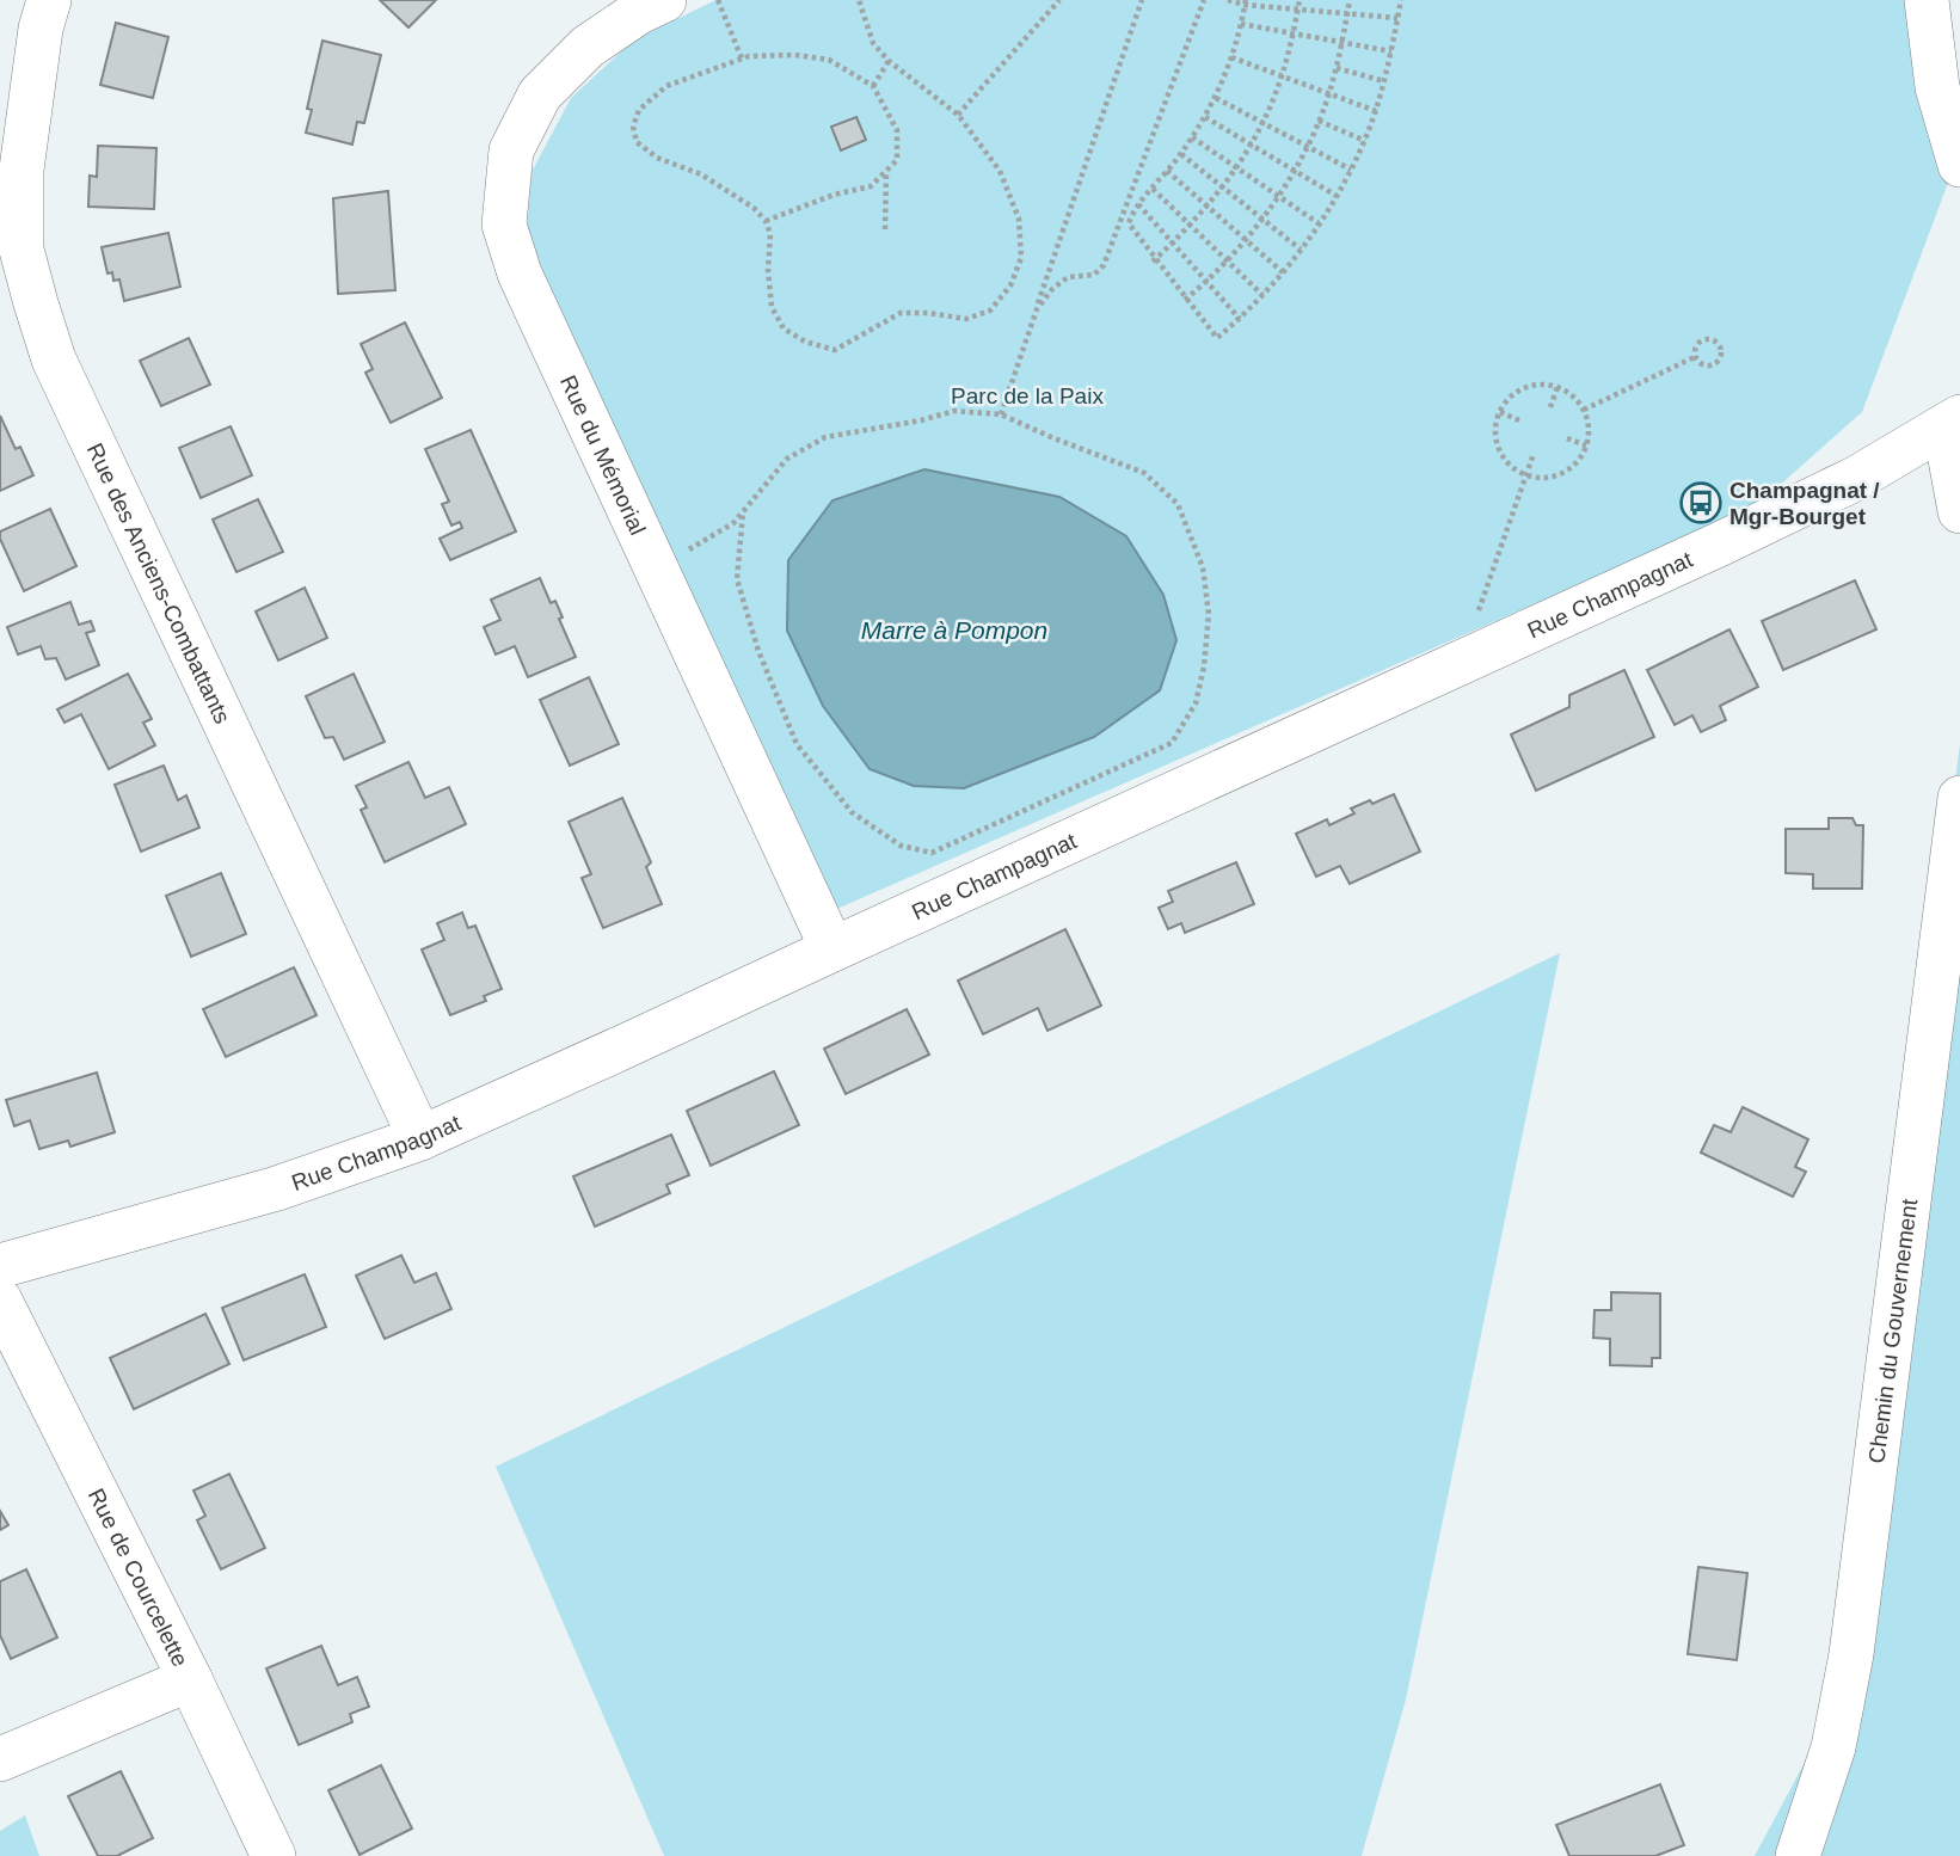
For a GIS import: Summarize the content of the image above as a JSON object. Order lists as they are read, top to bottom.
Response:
{
  "streets": {
    "street": [
      "Rue du Mémorial",
      "Rue des Anciens-Combattants",
      "Rue Champagnat",
      "Chemin du Gouvernement",
      "Rue de Courcelette"
    ]
  },
  "crossings": [
    ["Rue du Mémorial", "Rue Champagnat"],
    ["Rue des Anciens-Combattants", "Rue Champagnat"]
  ],
  "water": ["Marre à Pompon"],
  "parks": ["Parc de la Paix"],
  "places": {
    "bus stop": ["Champagnat / Mgr-Bourget"]
  }
}
